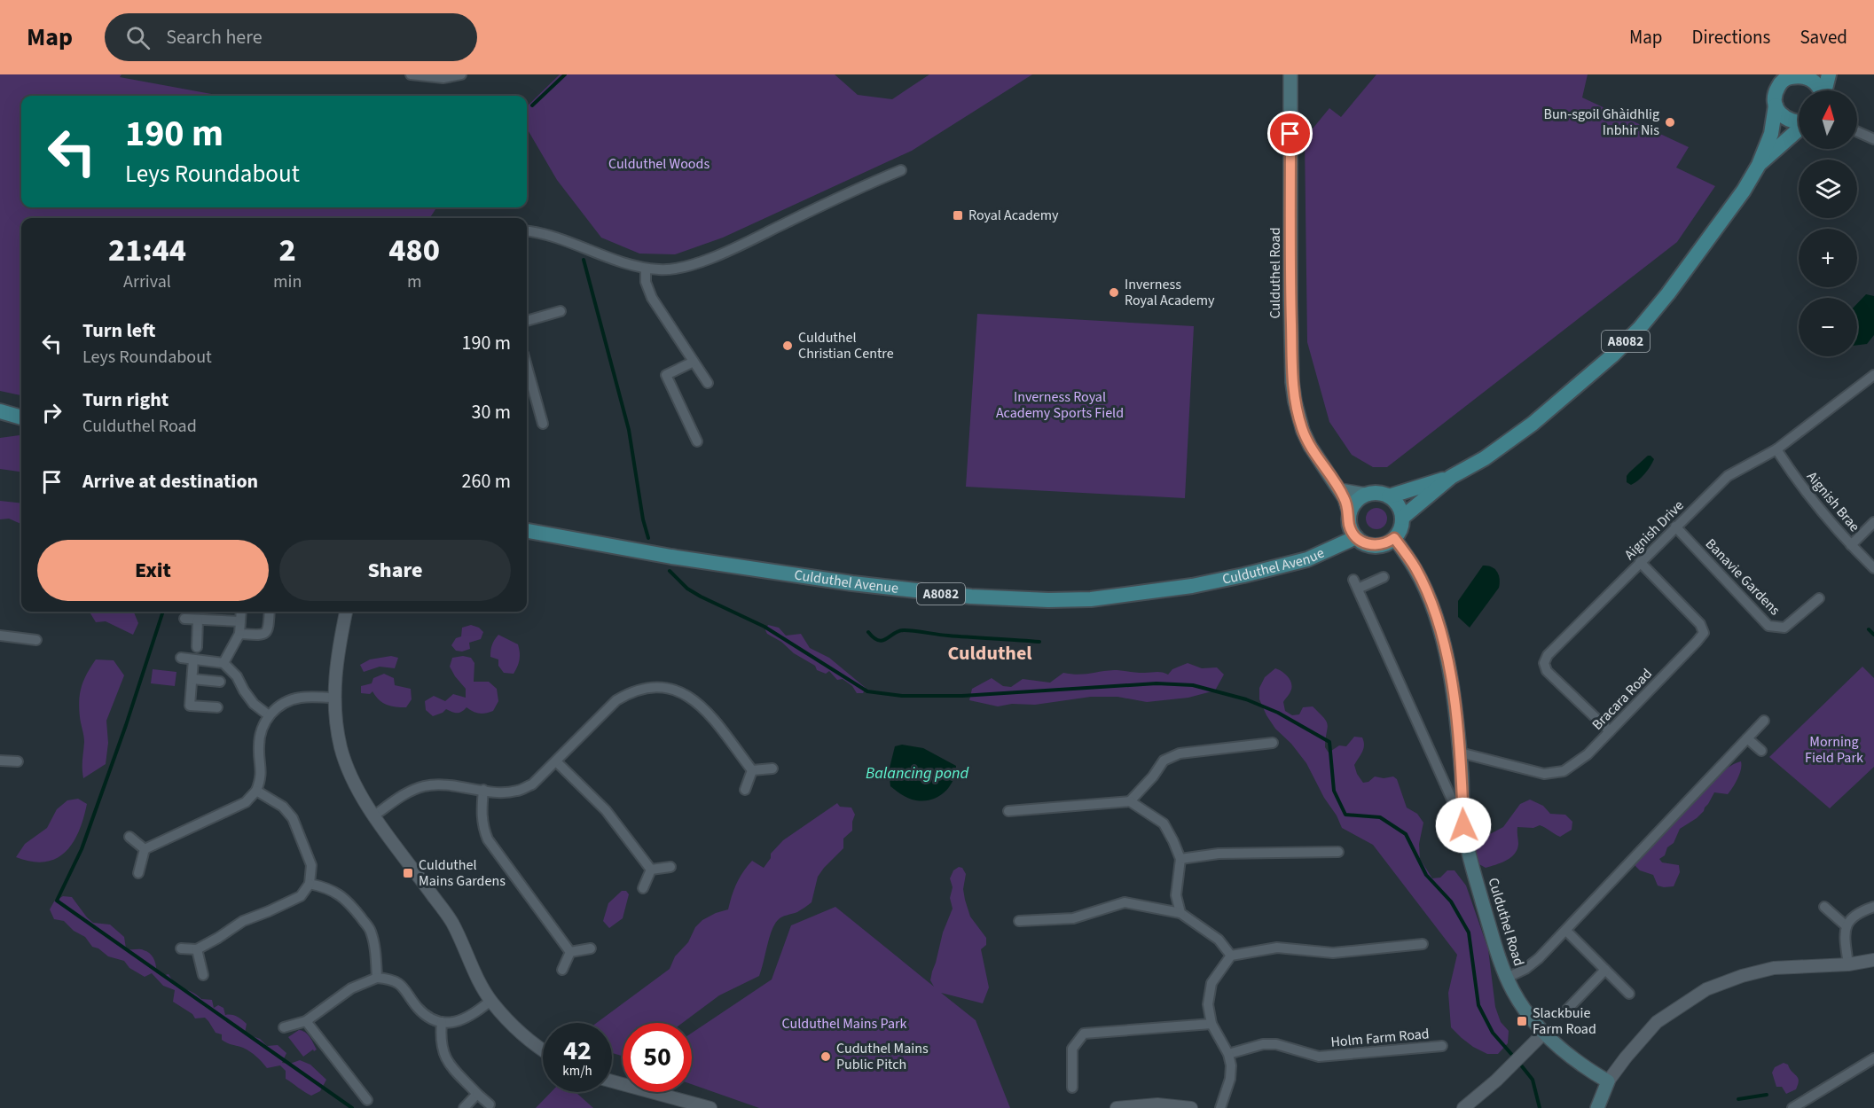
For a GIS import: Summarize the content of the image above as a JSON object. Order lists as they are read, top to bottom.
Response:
{
  "streets": {
    "main road": ["Culduthel Road", "A8082", "Culduthel Avenue"],
    "street": [
      "Aignish Brae",
      "Aignish Drive",
      "Banavie Gardens",
      "Bracara Road",
      "Holm Farm Road"
    ]
  },
  "crossings": [
    ["Culduthel Road", "A8082"],
    ["Culduthel Road", "Culduthel Avenue"],
    ["Culduthel Road", "Bracara Road"],
    ["A8082", "Culduthel Avenue"],
    ["Aignish Brae", "Aignish Drive"],
    ["Aignish Drive", "Banavie Gardens"],
    ["Aignish Drive", "Bracara Road"]
  ],
  "districts": ["Culduthel"],
  "water": ["Balancing pond"],
  "parks": [
    "Culduthel Woods",
    "Inverness Royal Academy Sports Field",
    "Morning Field Park",
    "Culduthel Mains Park"
  ],
  "places": {
    "other": [
      "Bun-sgoil Ghàidhlig Inbhir Nis",
      "Inverness Royal Academy",
      "Culduthel Christian Centre",
      "Cuduthel Mains Public Pitch"
    ],
    "transit": ["Royal Academy", "Culduthel Mains Gardens", "Slackbuie Farm Road"]
  },
  "north": "top",
  "page": {
    "header": "Map",
    "search": "Search here",
    "nav": ["Map", "Directions", "Saved"],
    "map_buttons": ["+", "−"],
    "turn": ["190 m", "Leys Roundabout"],
    "eta": [
      "21:44",
      "Arrival",
      "2",
      "min",
      "480",
      "m"
    ],
    "list": [
      {
        "name": "Turn left",
        "note": "Leys Roundabout",
        "value": "190 m"
      },
      {
        "name": "Turn right",
        "note": "Culduthel Road",
        "value": "30 m"
      },
      {
        "name": "Arrive at destination",
        "value": "260 m"
      }
    ],
    "buttons": ["Exit", "Share"],
    "speed": "42 km/h",
    "limit": "50"
  }
}
